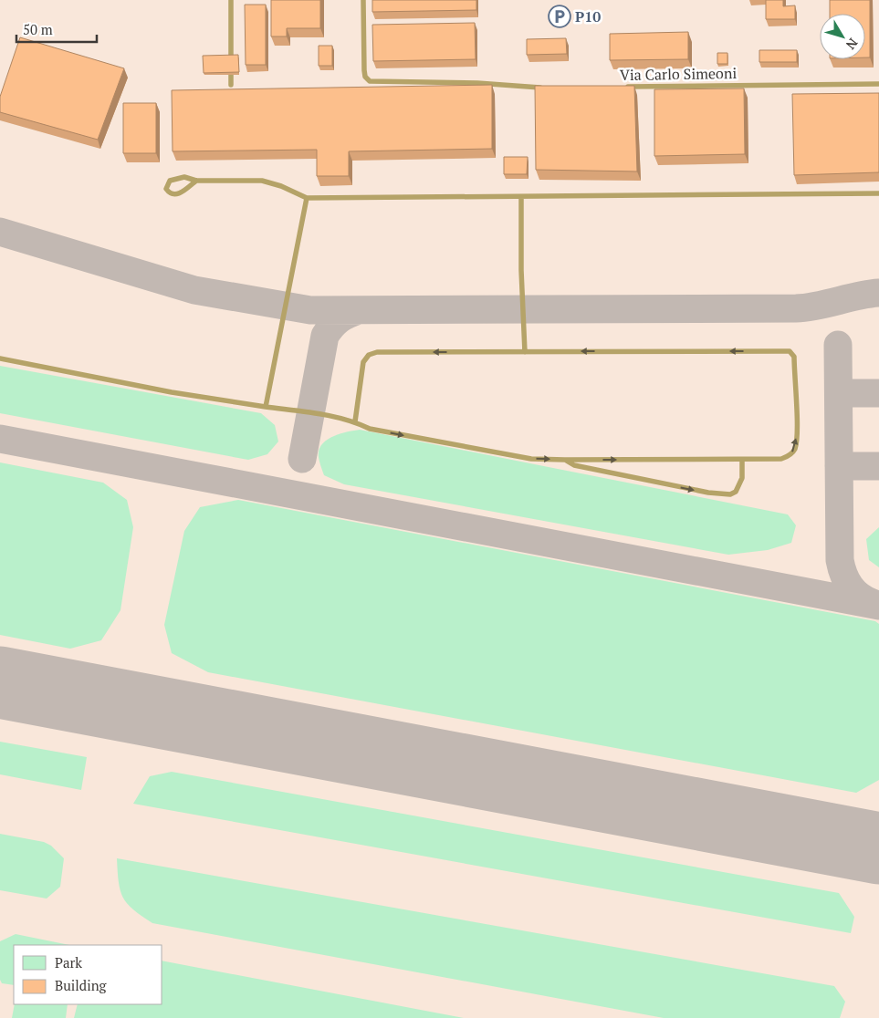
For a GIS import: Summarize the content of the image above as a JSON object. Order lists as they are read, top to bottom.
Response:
{
  "streets": {
    "lane": ["Via Carlo Simeoni"]
  },
  "places": {
    "parking": ["P10"]
  },
  "legend": ["Park", "Building"],
  "scale_bar": "50 m",
  "north": "bottom right"
}
